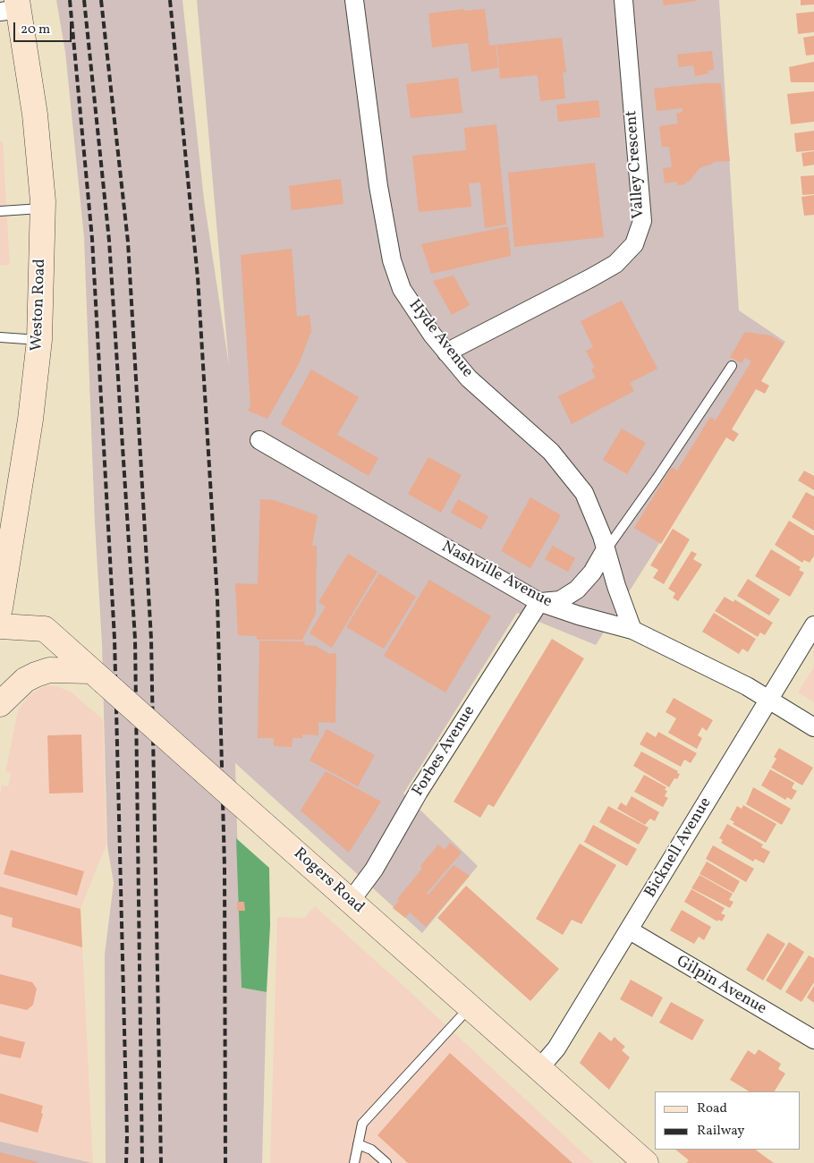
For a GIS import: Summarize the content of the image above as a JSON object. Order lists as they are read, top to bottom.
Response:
{
  "streets": {
    "main road": ["Weston Road", "Rogers Road"],
    "street": [
      "Valley Crescent",
      "Hyde Avenue",
      "Nashville Avenue",
      "Forbes Avenue",
      "Bicknell Avenue",
      "Gilpin Avenue"
    ]
  },
  "crossings": [
    ["Valley Crescent", "Hyde Avenue"],
    ["Hyde Avenue", "Nashville Avenue"],
    ["Nashville Avenue", "Forbes Avenue"],
    ["Nashville Avenue", "Bicknell Avenue"],
    ["Forbes Avenue", "Rogers Road"],
    ["Bicknell Avenue", "Rogers Road"],
    ["Bicknell Avenue", "Gilpin Avenue"]
  ],
  "legend": ["Road", "Railway"],
  "scale_bar": "20 m"
}
